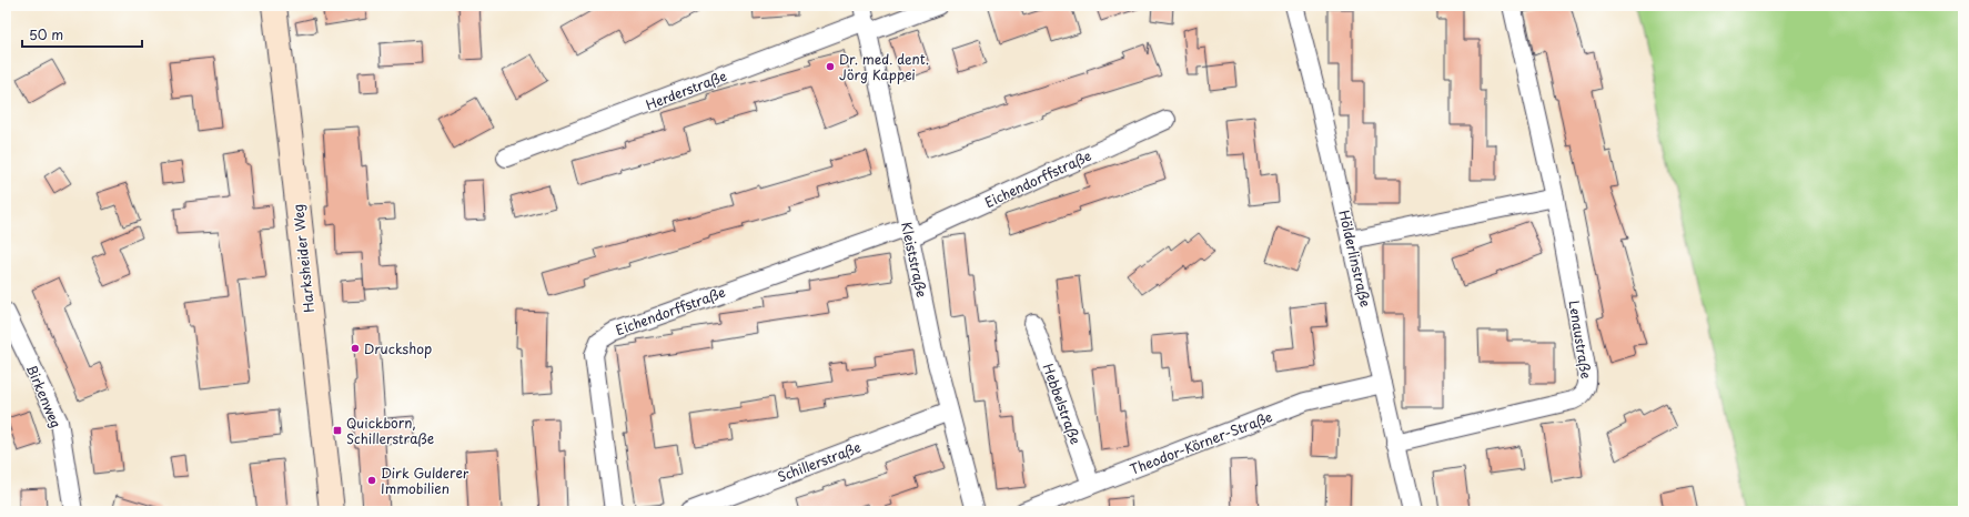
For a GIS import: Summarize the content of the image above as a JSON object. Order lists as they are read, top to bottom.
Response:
{
  "streets": {
    "main road": ["Harksheider Weg"],
    "street": [
      "Herderstraße",
      "Eichendorffstraße",
      "Hölderlinstraße",
      "Kleiststraße",
      "Lenaustraße",
      "Birkenweg",
      "Hebbelstraße",
      "Theodor-Körner-Straße",
      "Schillerstraße"
    ]
  },
  "crossings": [
    ["Herderstraße", "Kleiststraße"],
    ["Eichendorffstraße", "Kleiststraße"],
    ["Hölderlinstraße", "Lenaustraße"],
    ["Hölderlinstraße", "Theodor-Körner-Straße"],
    ["Kleiststraße", "Schillerstraße"],
    ["Hebbelstraße", "Theodor-Körner-Straße"]
  ],
  "places": {
    "other": ["Dr. med. dent. Jörg Kappei", "Druckshop", "Dirk Gulderer Immobilien"],
    "transit": ["Quickborn, Schillerstraße"]
  },
  "scale_bar": "50 m"
}
